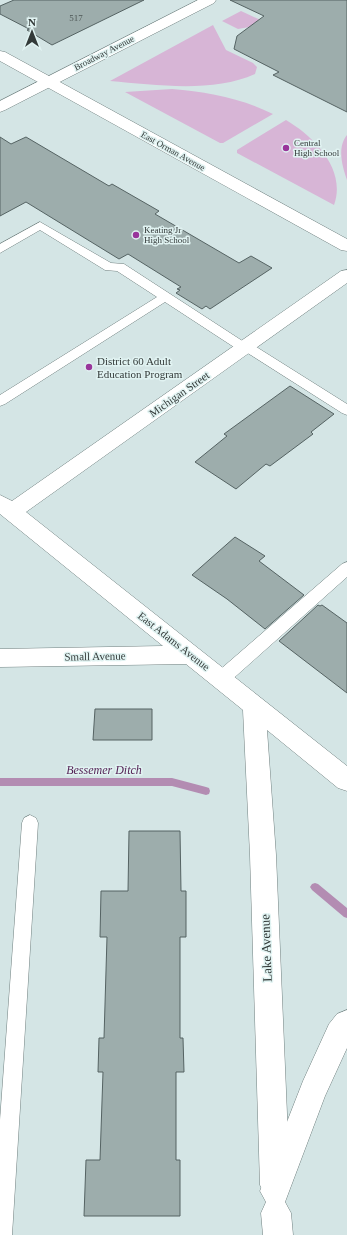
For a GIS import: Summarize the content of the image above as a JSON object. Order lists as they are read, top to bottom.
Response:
{
  "streets": {
    "street": [
      "Broadway Avenue",
      "East Orman Avenue",
      "Michigan Street",
      "East Adams Avenue",
      "Small Avenue",
      "Lake Avenue"
    ]
  },
  "crossings": [
    ["Broadway Avenue", "East Orman Avenue"],
    ["Michigan Street", "East Adams Avenue"],
    ["East Adams Avenue", "Small Avenue"],
    ["East Adams Avenue", "Lake Avenue"]
  ],
  "water": ["Bessemer Ditch"],
  "places": ["Central High School", "Keating Jr High School", "District 60 Adult Education Program"],
  "house_numbers": ["517"],
  "north": "top"
}
